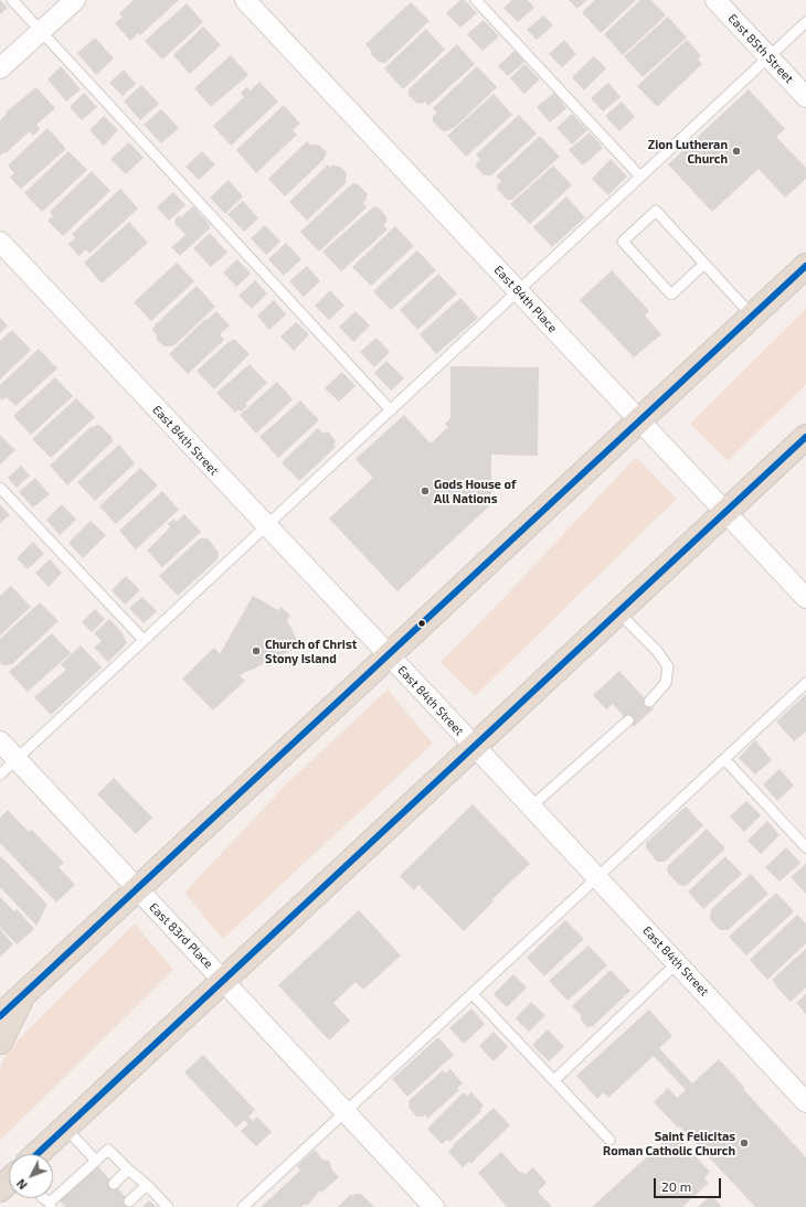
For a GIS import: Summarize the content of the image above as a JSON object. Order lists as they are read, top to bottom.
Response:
{
  "streets": {
    "street": [
      "East 85th Street",
      "East 84th Place",
      "East 84th Street",
      "East 83rd Place"
    ]
  },
  "places": [
    "Zion Lutheran Church",
    "Gods House of All Nations",
    "Church of Christ Stony Island",
    "Saint Felicitas Roman Catholic Church"
  ],
  "scale_bar": "20 m",
  "north": "bottom left"
}
